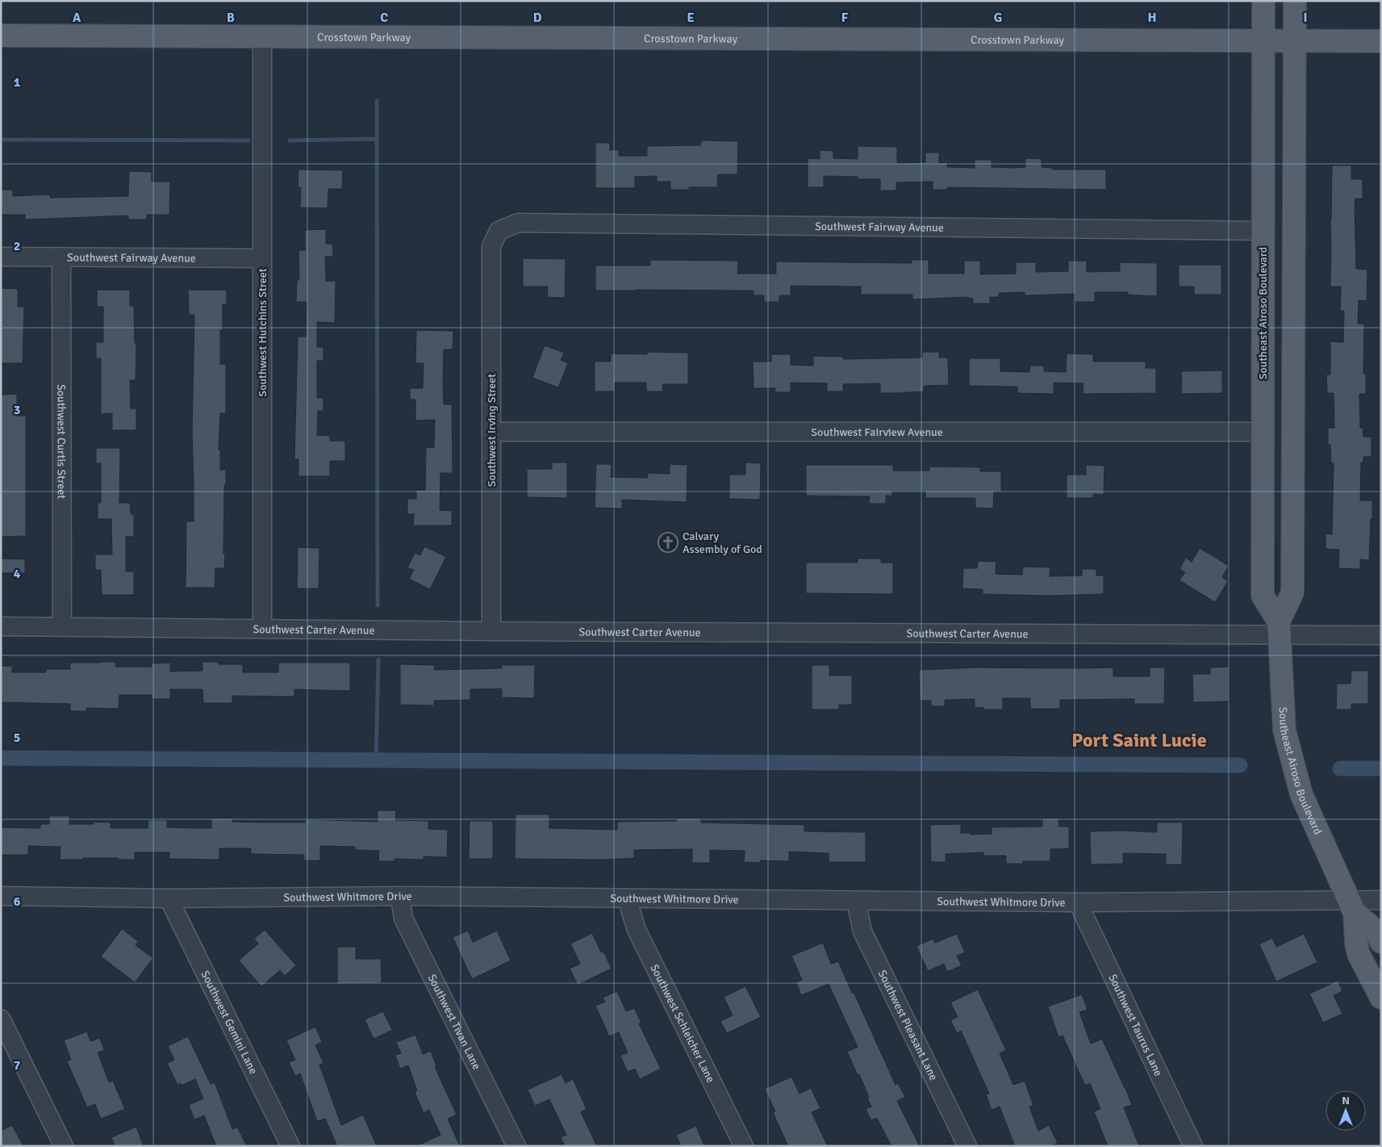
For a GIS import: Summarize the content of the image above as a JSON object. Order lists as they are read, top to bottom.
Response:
{
  "streets": {
    "main road": ["Crosstown Parkway", "Southeast Airoso Boulevard"],
    "street": [
      "Southwest Fairway Avenue",
      "Southwest Hutchins Street",
      "Southwest Irving Street",
      "Southwest Fairview Avenue",
      "Southwest Curtis Street",
      "Southwest Carter Avenue",
      "Southwest Whitmore Drive",
      "Southwest Gemini Lane",
      "Southwest Tivan Lane",
      "Southwest Schleicher Lane",
      "Southwest Pleasant Lane",
      "Southwest Taurus Lane"
    ]
  },
  "crossings": [
    ["Crosstown Parkway", "Southeast Airoso Boulevard"],
    ["Crosstown Parkway", "Southwest Hutchins Street"],
    ["Southwest Fairway Avenue", "Southeast Airoso Boulevard"],
    ["Southwest Fairway Avenue", "Southwest Hutchins Street"],
    ["Southwest Fairway Avenue", "Southwest Irving Street"],
    ["Southwest Fairway Avenue", "Southwest Curtis Street"],
    ["Southeast Airoso Boulevard", "Southwest Fairview Avenue"],
    ["Southeast Airoso Boulevard", "Southwest Carter Avenue"],
    ["Southeast Airoso Boulevard", "Southwest Whitmore Drive"],
    ["Southwest Hutchins Street", "Southwest Carter Avenue"],
    ["Southwest Irving Street", "Southwest Fairview Avenue"],
    ["Southwest Irving Street", "Southwest Carter Avenue"],
    ["Southwest Curtis Street", "Southwest Carter Avenue"],
    ["Southwest Whitmore Drive", "Southwest Gemini Lane"],
    ["Southwest Whitmore Drive", "Southwest Tivan Lane"],
    ["Southwest Whitmore Drive", "Southwest Schleicher Lane"],
    ["Southwest Whitmore Drive", "Southwest Pleasant Lane"],
    ["Southwest Whitmore Drive", "Southwest Taurus Lane"]
  ],
  "districts": ["Port Saint Lucie"],
  "places": {
    "church": ["Calvary Assembly of God"]
  },
  "north": "top",
  "grid": {
    "columns": [
      "A",
      "B",
      "C",
      "D",
      "E",
      "F",
      "G",
      "H",
      "I"
    ],
    "rows": [
      "1",
      "2",
      "3",
      "4",
      "5",
      "6",
      "7"
    ]
  }
}
